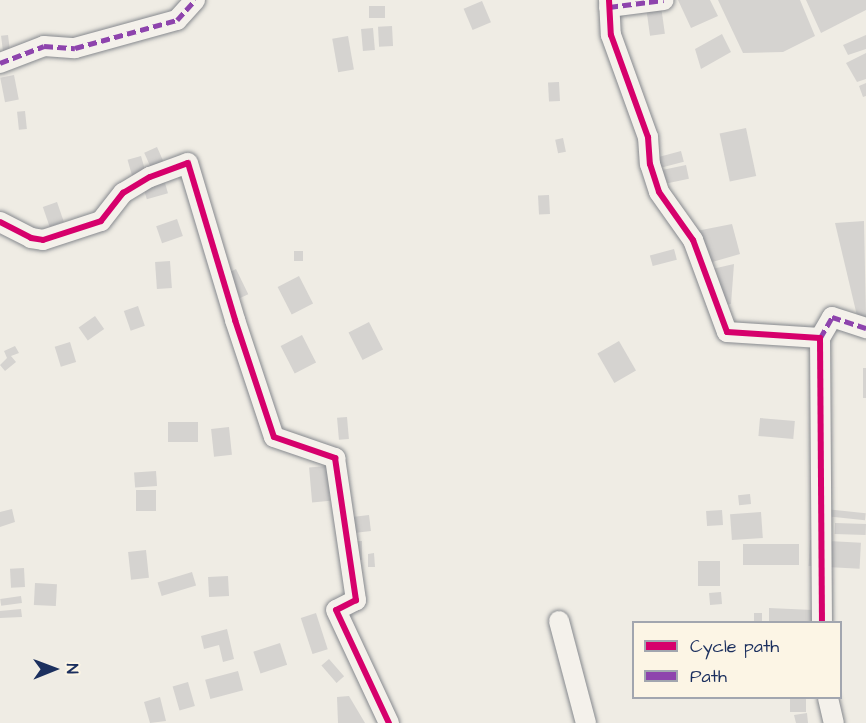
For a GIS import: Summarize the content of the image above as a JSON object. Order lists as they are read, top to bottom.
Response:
{
  "legend": ["Cycle path", "Path"],
  "north": "right"
}
